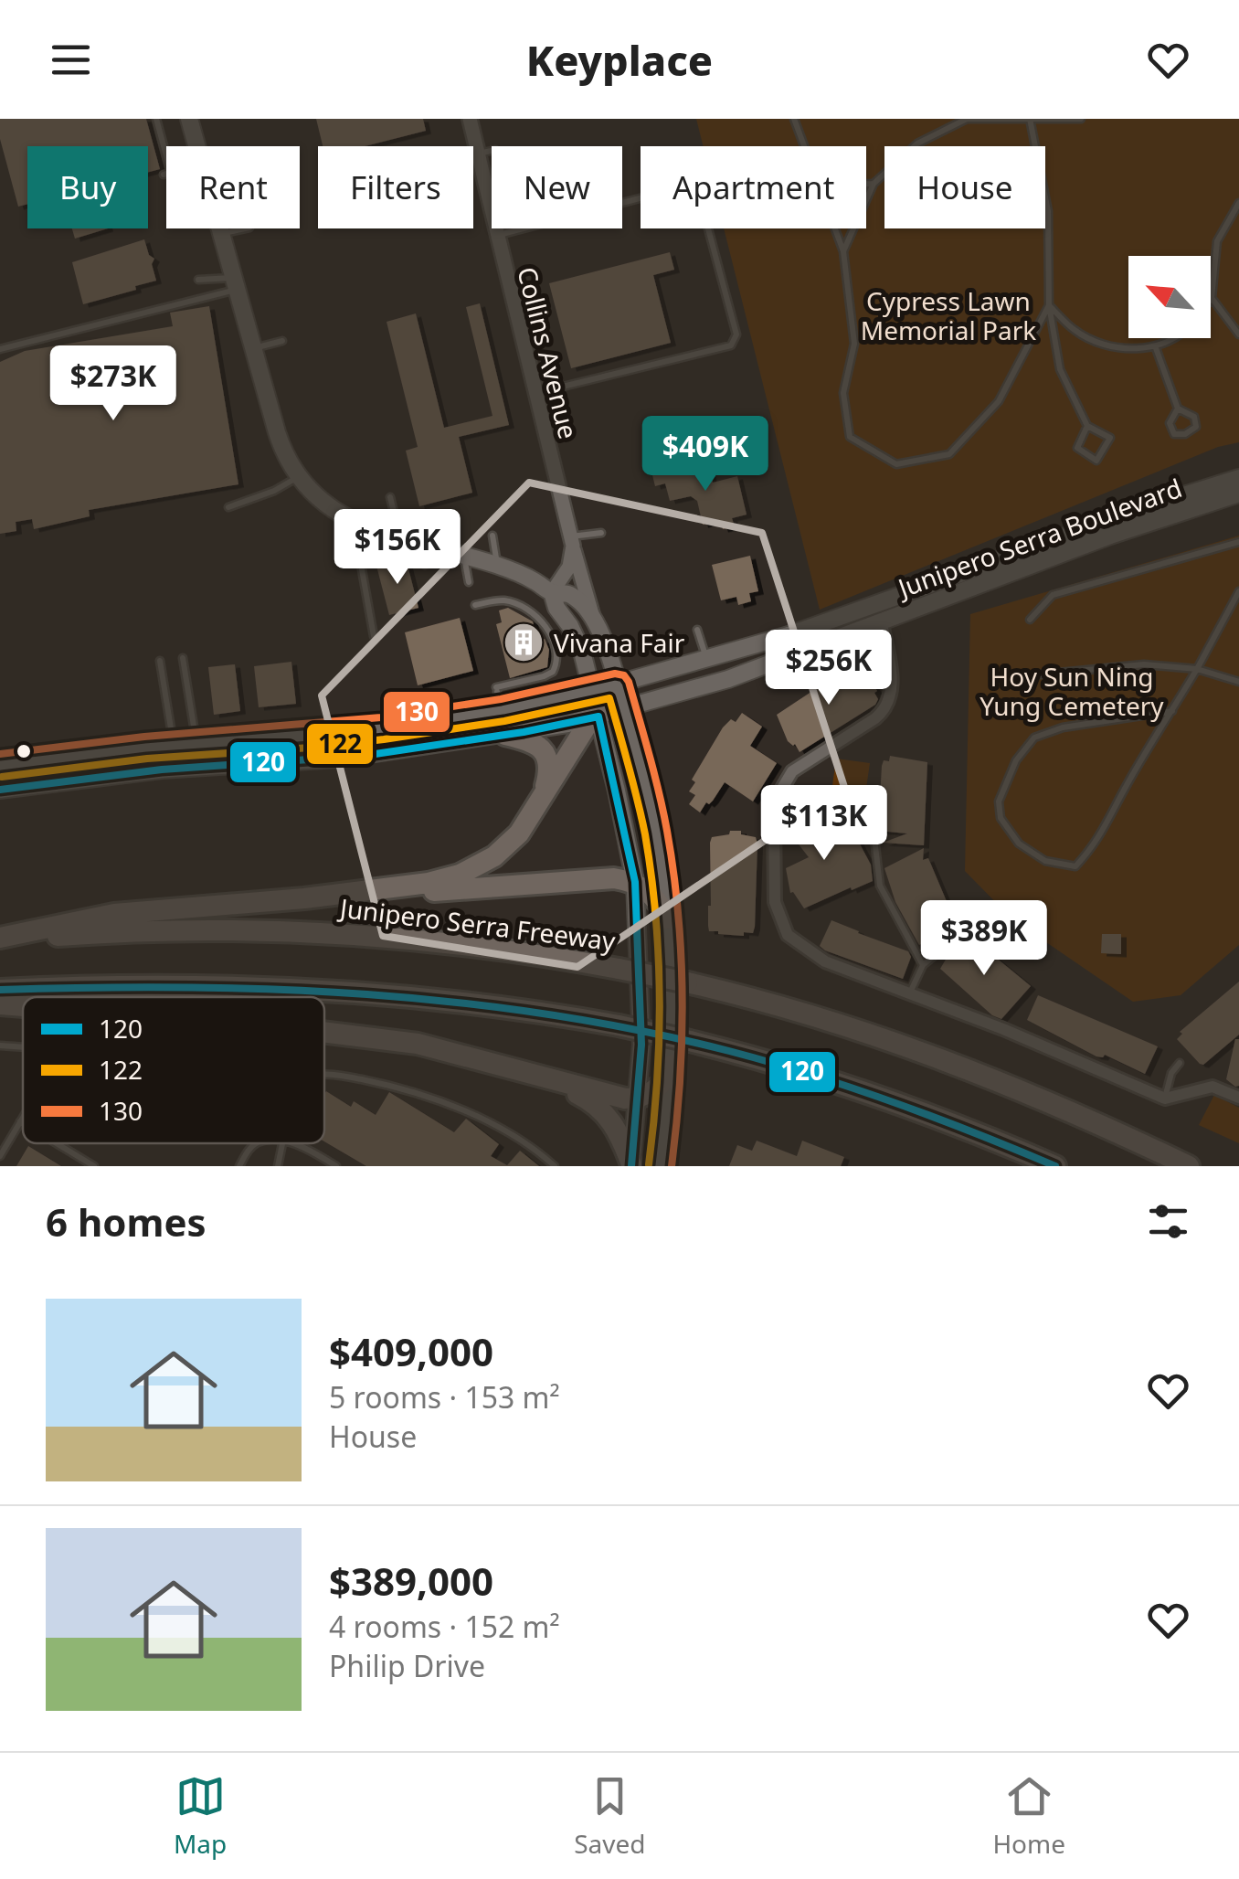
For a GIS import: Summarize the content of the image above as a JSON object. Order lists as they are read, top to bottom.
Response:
{
  "streets": {
    "highway": ["Junipero Serra Freeway"],
    "main road": ["Junipero Serra Boulevard"],
    "street": ["Collins Avenue"]
  },
  "parks": ["Cypress Lawn Memorial Park", "Hoy Sun Ning Yung Cemetery"],
  "places": {
    "building": ["Vivana Fair"]
  },
  "lines": ["transit line 130", "transit line 122", "transit line 120"],
  "legend": ["120", "122", "130"],
  "north": "top left",
  "page": {
    "header": "Keyplace",
    "chip": [
      "Buy",
      "Rent",
      "Filters",
      "New",
      "Apartment",
      "House"
    ],
    "price": [
      "$273K",
      "$409K",
      "$156K",
      "$256K",
      "$113K",
      "$389K"
    ],
    "heading": "6 homes",
    "list": [
      {
        "name": "$409,000",
        "note": "5 rooms · 153 m² · House"
      },
      {
        "name": "$389,000",
        "note": "4 rooms · 152 m² · Philip Drive"
      }
    ],
    "tabs": ["Map", "Saved", "Home"]
  }
}
